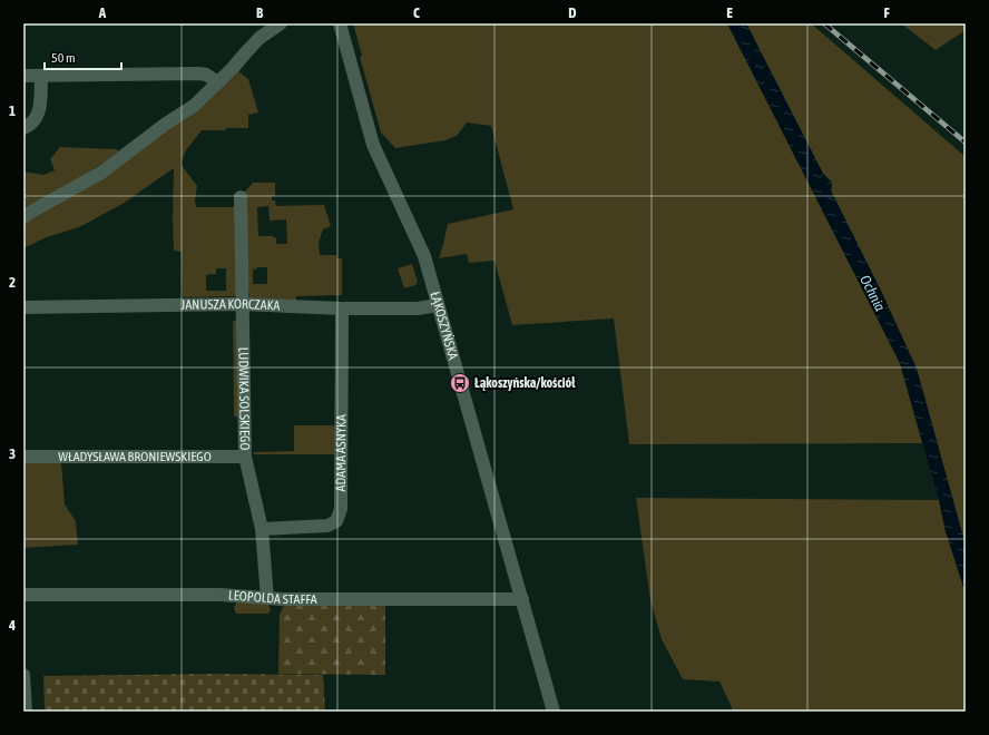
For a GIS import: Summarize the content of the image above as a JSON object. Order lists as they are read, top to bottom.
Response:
{
  "streets": {
    "street": [
      "JANUSZA KORCZAKA",
      "ŁĄKOSZYŃSKA",
      "LUDWIKA SOLSKIEGO",
      "ADAMA ASNYKA",
      "WŁADYSŁAWA BRONIEWSKIEGO",
      "LEOPOLDA STAFFA"
    ]
  },
  "crossings": [
    ["JANUSZA KORCZAKA", "ŁĄKOSZYŃSKA"],
    ["JANUSZA KORCZAKA", "LUDWIKA SOLSKIEGO"],
    ["JANUSZA KORCZAKA", "ADAMA ASNYKA"],
    ["ŁĄKOSZYŃSKA", "LEOPOLDA STAFFA"],
    ["LUDWIKA SOLSKIEGO", "ADAMA ASNYKA"],
    ["LUDWIKA SOLSKIEGO", "WŁADYSŁAWA BRONIEWSKIEGO"],
    ["LUDWIKA SOLSKIEGO", "LEOPOLDA STAFFA"]
  ],
  "water": ["Ochnia"],
  "places": {
    "bus stop": ["Łąkoszyńska/kościół"]
  },
  "scale_bar": "50 m",
  "grid": {
    "columns": [
      "A",
      "B",
      "C",
      "D",
      "E",
      "F"
    ],
    "rows": [
      "1",
      "2",
      "3",
      "4"
    ]
  }
}
